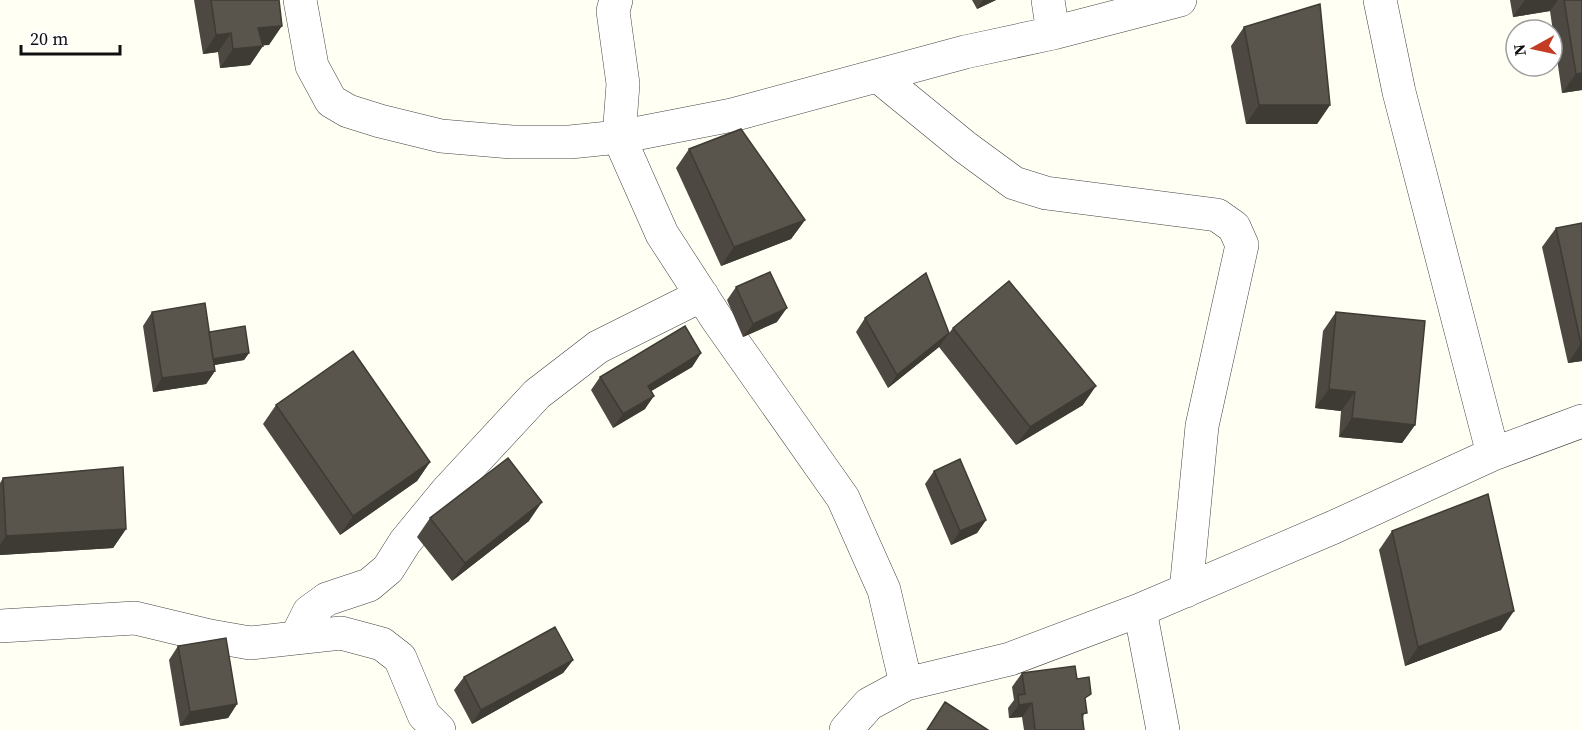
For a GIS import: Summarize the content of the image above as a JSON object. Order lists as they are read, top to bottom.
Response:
{
  "scale_bar": "20 m",
  "north": "left"
}
